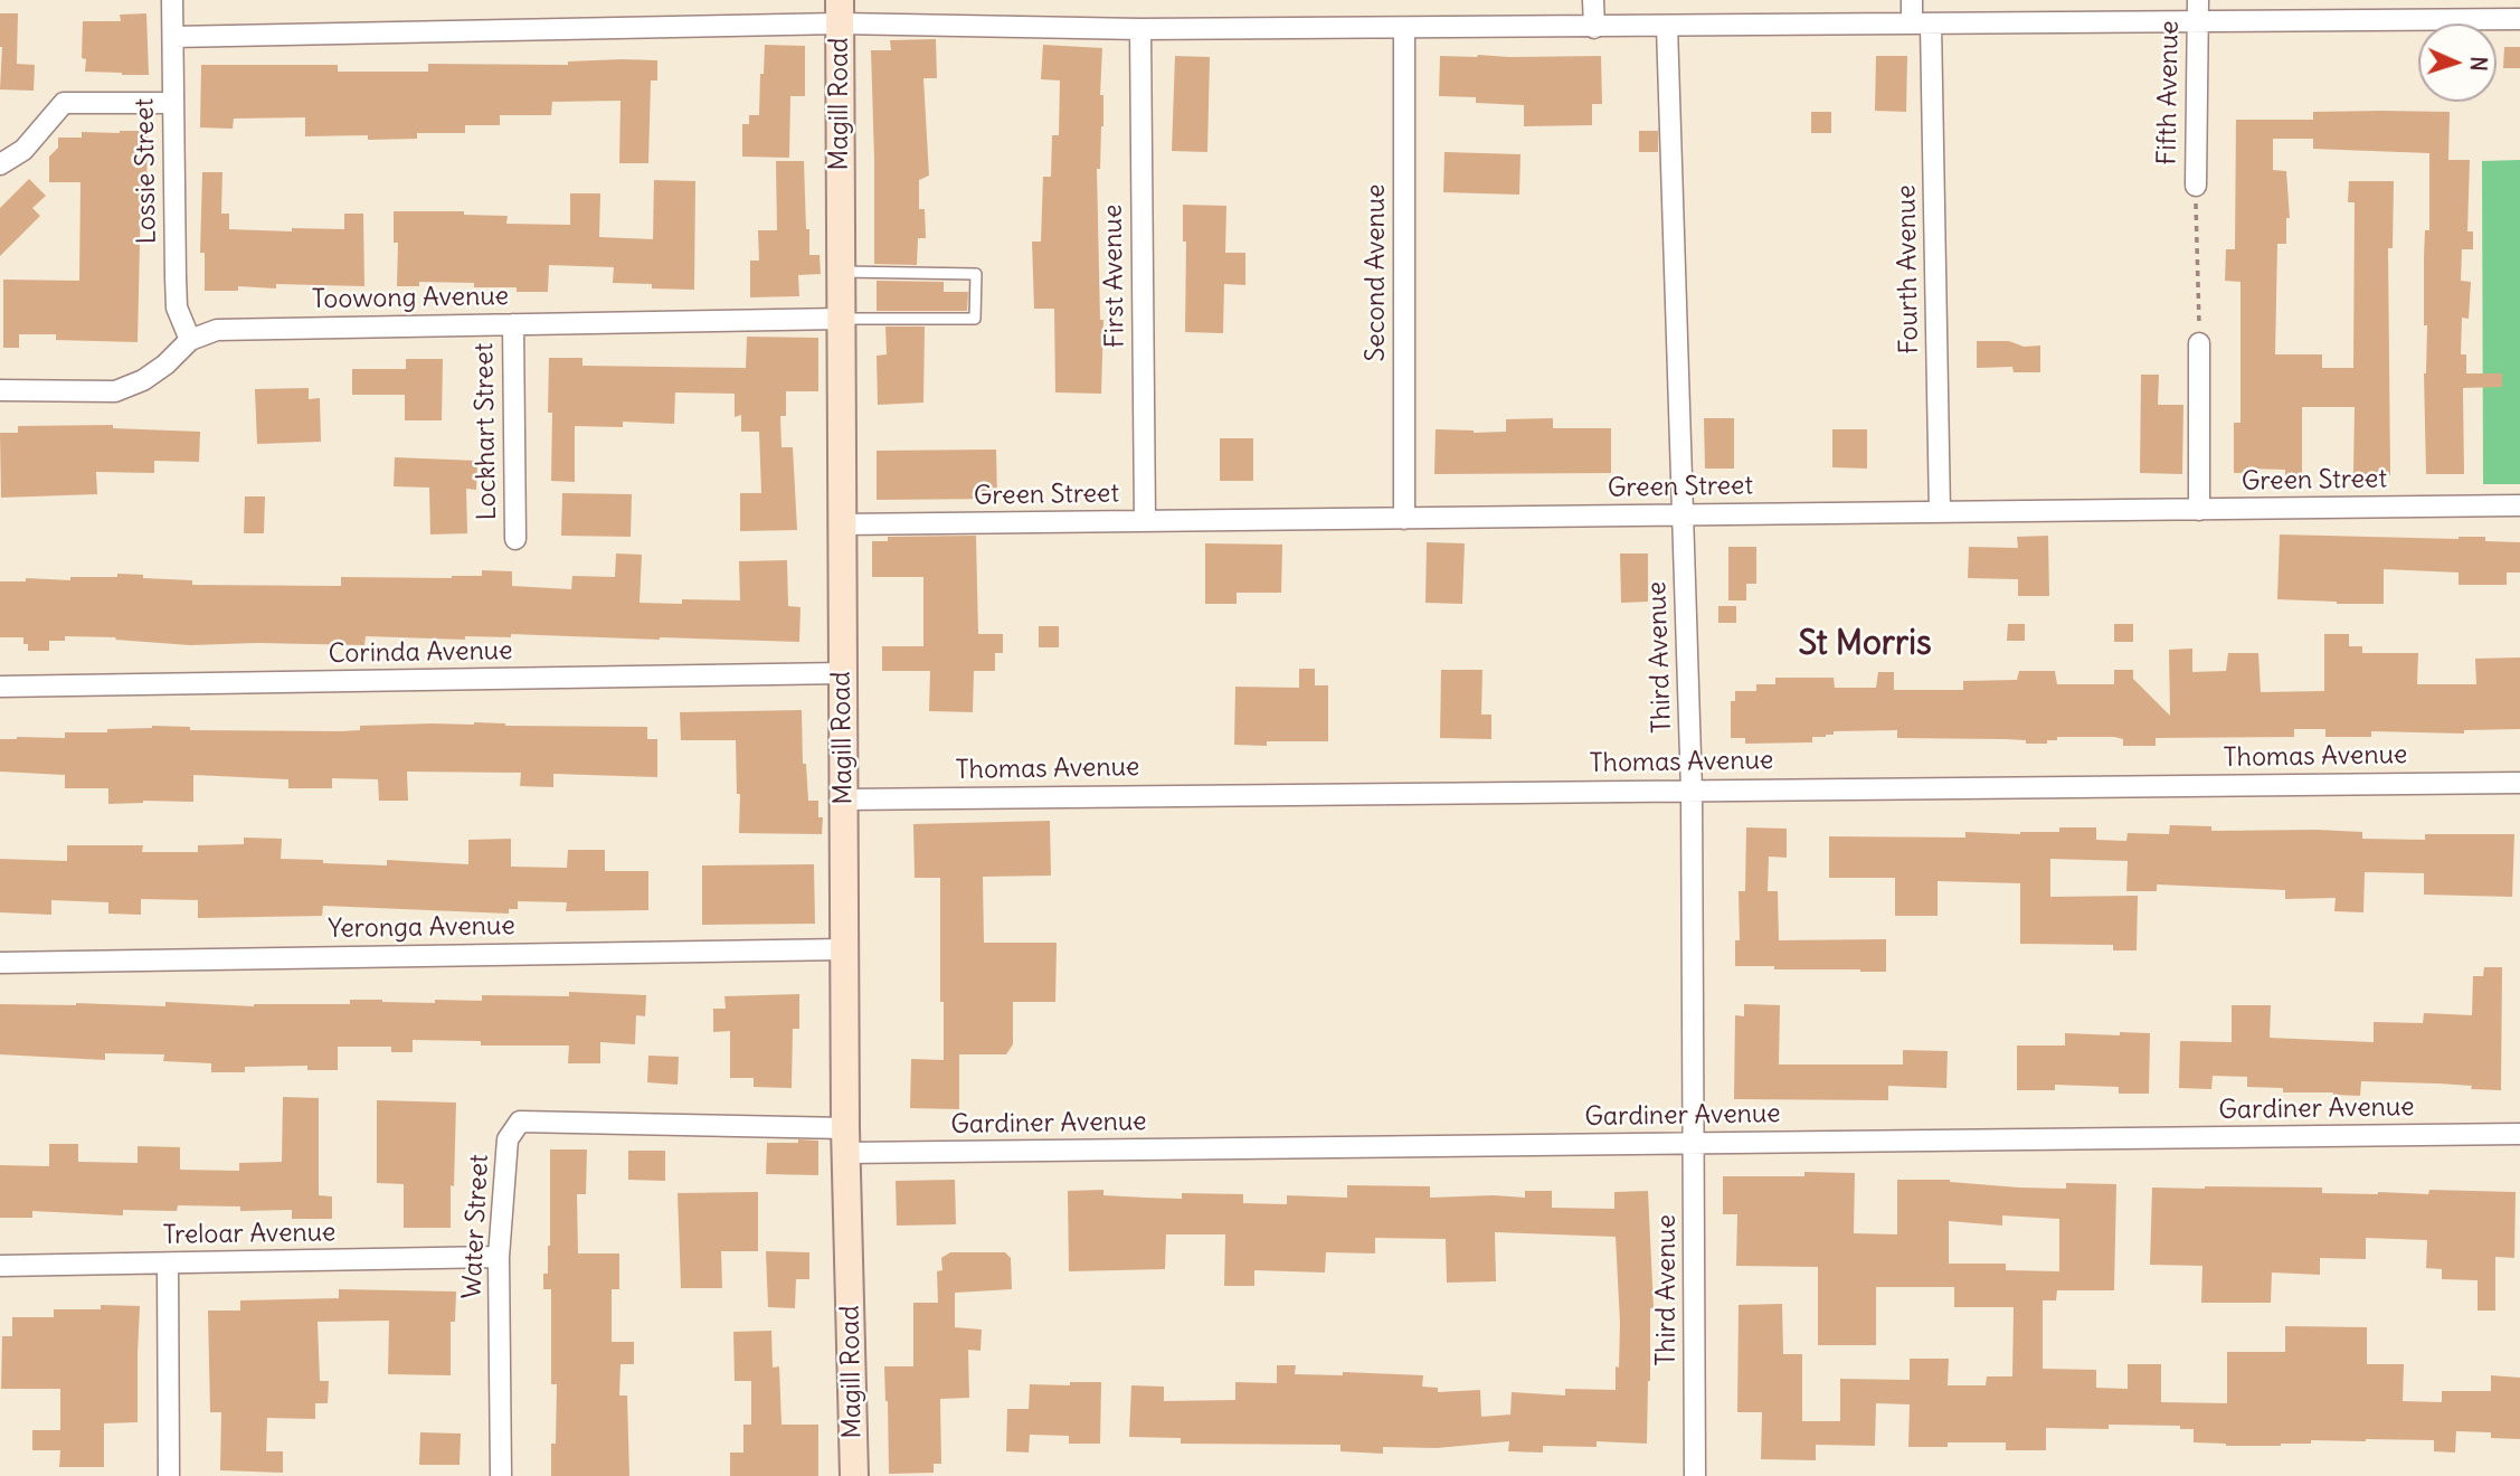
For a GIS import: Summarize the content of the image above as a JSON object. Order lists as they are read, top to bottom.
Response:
{
  "streets": {
    "main road": ["Magill Road"],
    "street": [
      "Fifth Avenue",
      "Lossie Street",
      "Fourth Avenue",
      "Second Avenue",
      "First Avenue",
      "Toowong Avenue",
      "Lockhart Street",
      "Green Street",
      "Corinda Avenue",
      "Third Avenue",
      "Thomas Avenue",
      "Yeronga Avenue",
      "Gardiner Avenue",
      "Water Street",
      "Treloar Avenue"
    ]
  },
  "crossings": [
    ["Magill Road", "Toowong Avenue"],
    ["Magill Road", "Green Street"],
    ["Magill Road", "Corinda Avenue"],
    ["Magill Road", "Thomas Avenue"],
    ["Magill Road", "Yeronga Avenue"],
    ["Magill Road", "Gardiner Avenue"],
    ["Magill Road", "Water Street"],
    ["Lossie Street", "Toowong Avenue"],
    ["Fourth Avenue", "Green Street"],
    ["Second Avenue", "Green Street"],
    ["First Avenue", "Green Street"],
    ["Toowong Avenue", "Lockhart Street"],
    ["Green Street", "Third Avenue"],
    ["Third Avenue", "Thomas Avenue"],
    ["Third Avenue", "Gardiner Avenue"],
    ["Gardiner Avenue", "Water Street"],
    ["Water Street", "Treloar Avenue"]
  ],
  "districts": ["St Morris"],
  "north": "right"
}
